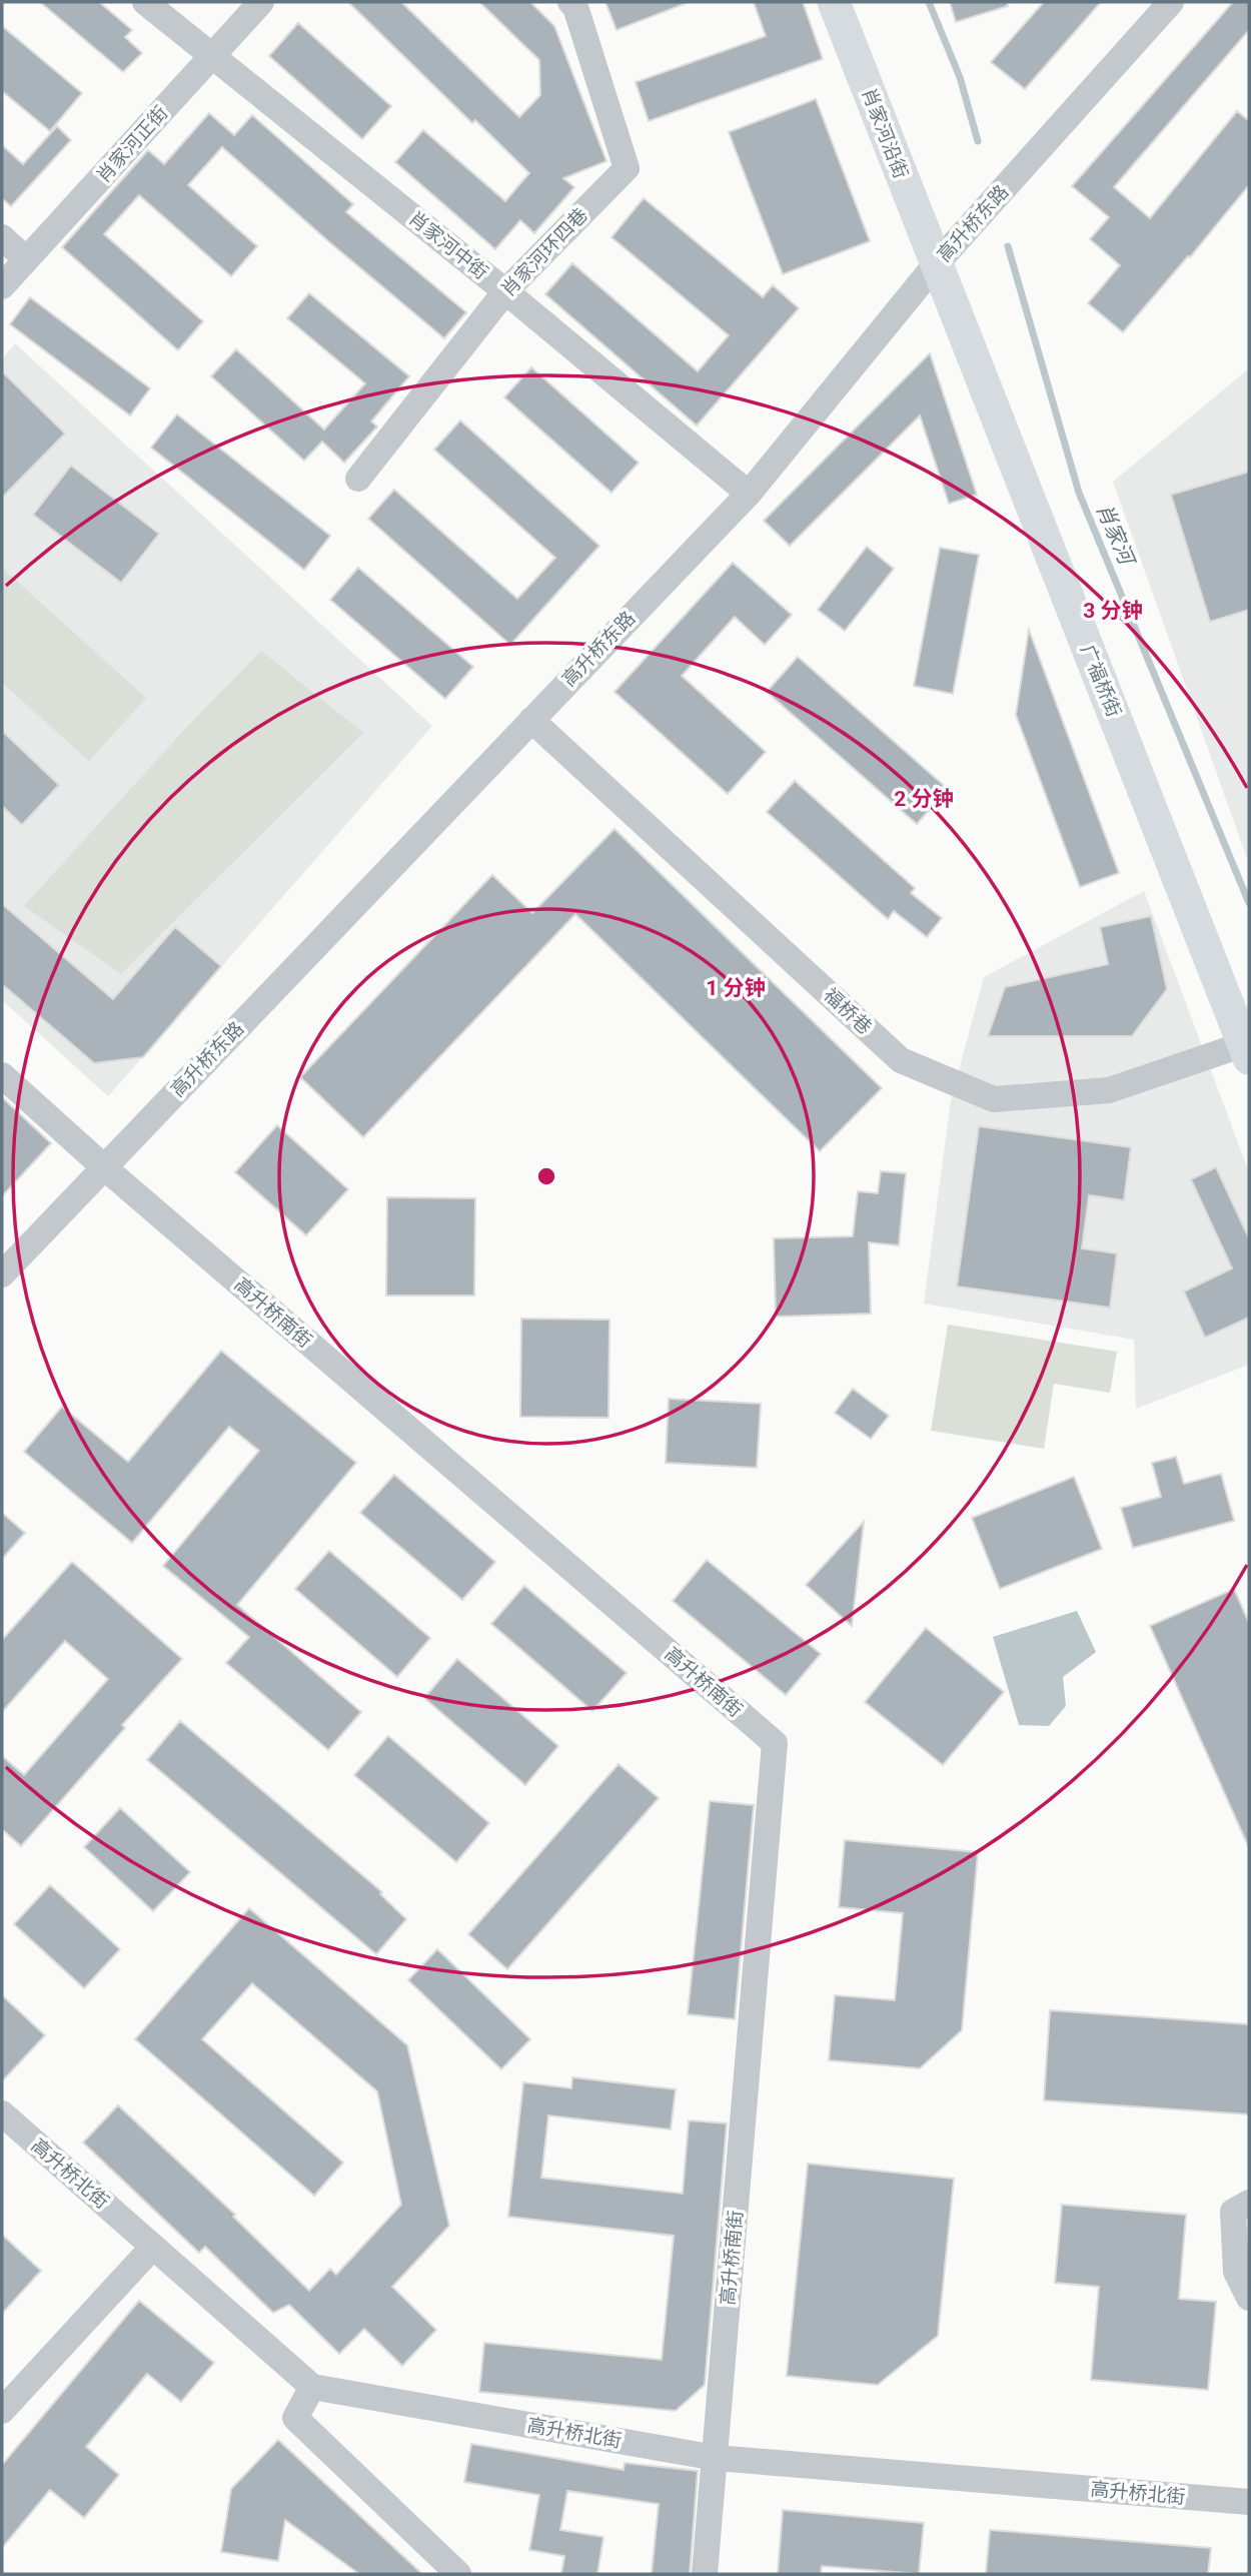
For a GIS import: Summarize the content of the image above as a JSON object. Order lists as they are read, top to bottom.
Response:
{
  "streets": {
    "main road": ["肖家河沿街", "广福桥街"],
    "street": [
      "肖家河正街",
      "高升桥东路",
      "肖家河中街",
      "肖家河环四巷",
      "福桥巷",
      "高升桥南街",
      "高升桥北街"
    ]
  },
  "crossings": [
    ["肖家河沿街", "高升桥东路"],
    ["肖家河沿街", "广福桥街"],
    ["肖家河正街", "肖家河中街"],
    ["高升桥东路", "肖家河中街"],
    ["高升桥东路", "广福桥街"],
    ["高升桥东路", "福桥巷"],
    ["高升桥东路", "高升桥南街"],
    ["肖家河中街", "肖家河环四巷"],
    ["广福桥街", "福桥巷"],
    ["高升桥南街", "高升桥北街"]
  ],
  "water": ["肖家河"],
  "rings": ["3 分钟", "2 分钟", "1 分钟"]
}
